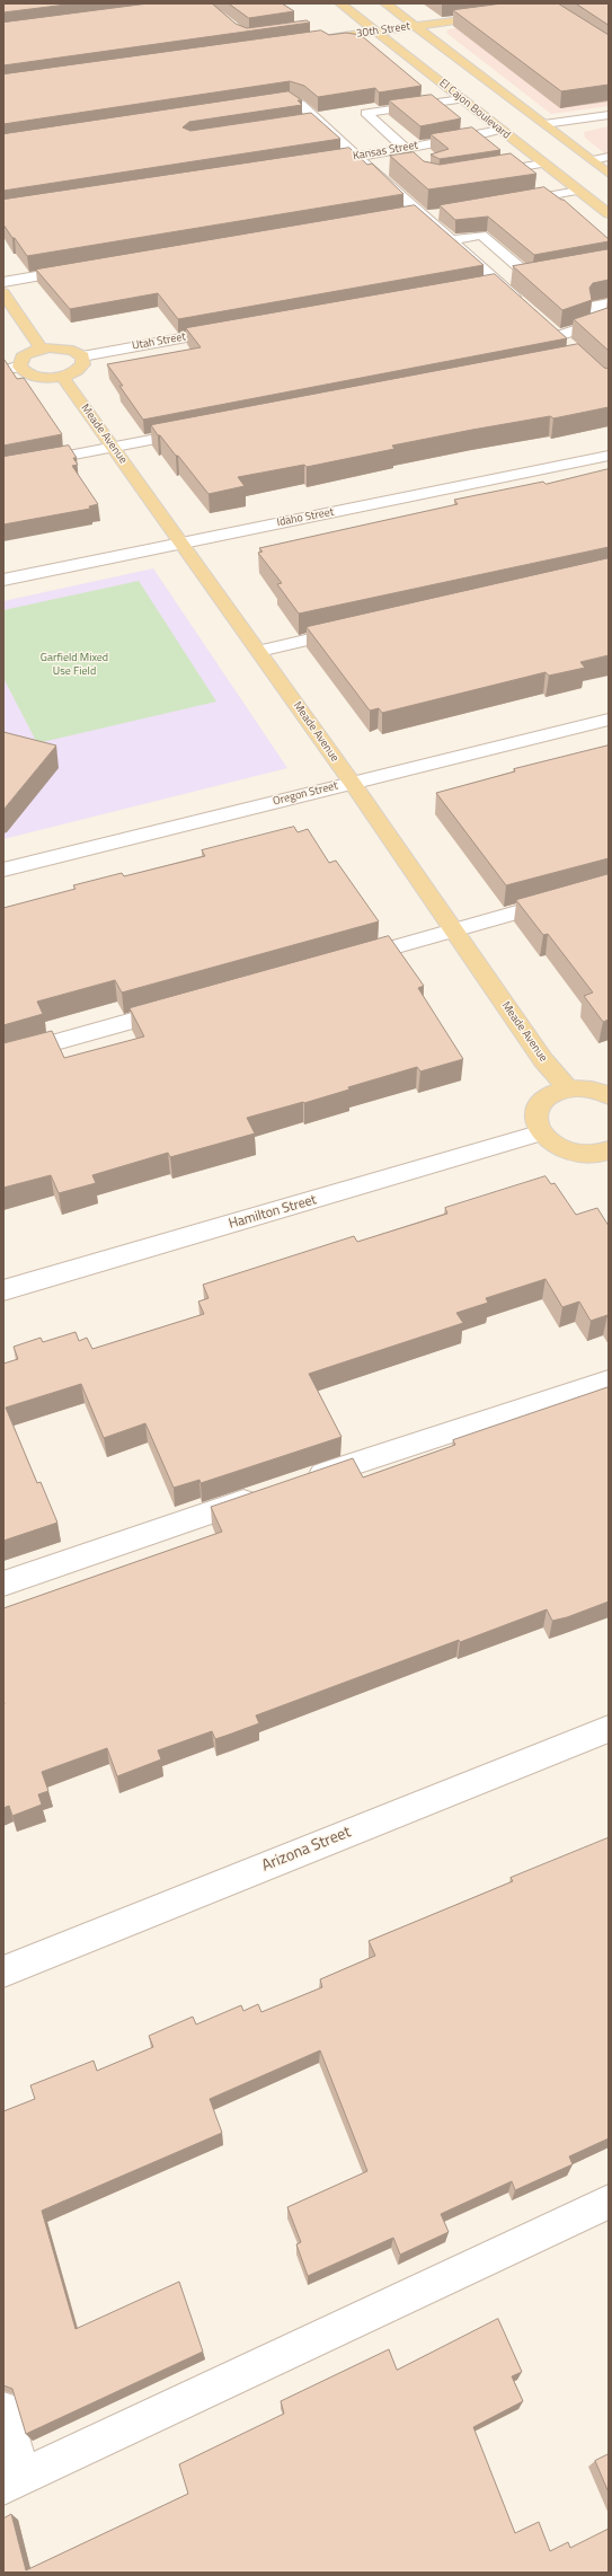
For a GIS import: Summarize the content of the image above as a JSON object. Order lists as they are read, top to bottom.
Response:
{
  "streets": {
    "main road": ["30th Street", "El Cajon Boulevard", "Meade Avenue"],
    "street": [
      "Kansas Street",
      "Utah Street",
      "Idaho Street",
      "Oregon Street",
      "Hamilton Street",
      "Arizona Street"
    ]
  },
  "crossings": [
    ["30th Street", "El Cajon Boulevard"],
    ["El Cajon Boulevard", "Kansas Street"],
    ["Meade Avenue", "Idaho Street"],
    ["Meade Avenue", "Oregon Street"]
  ],
  "parks": ["Garfield Mixed Use Field"]
}
